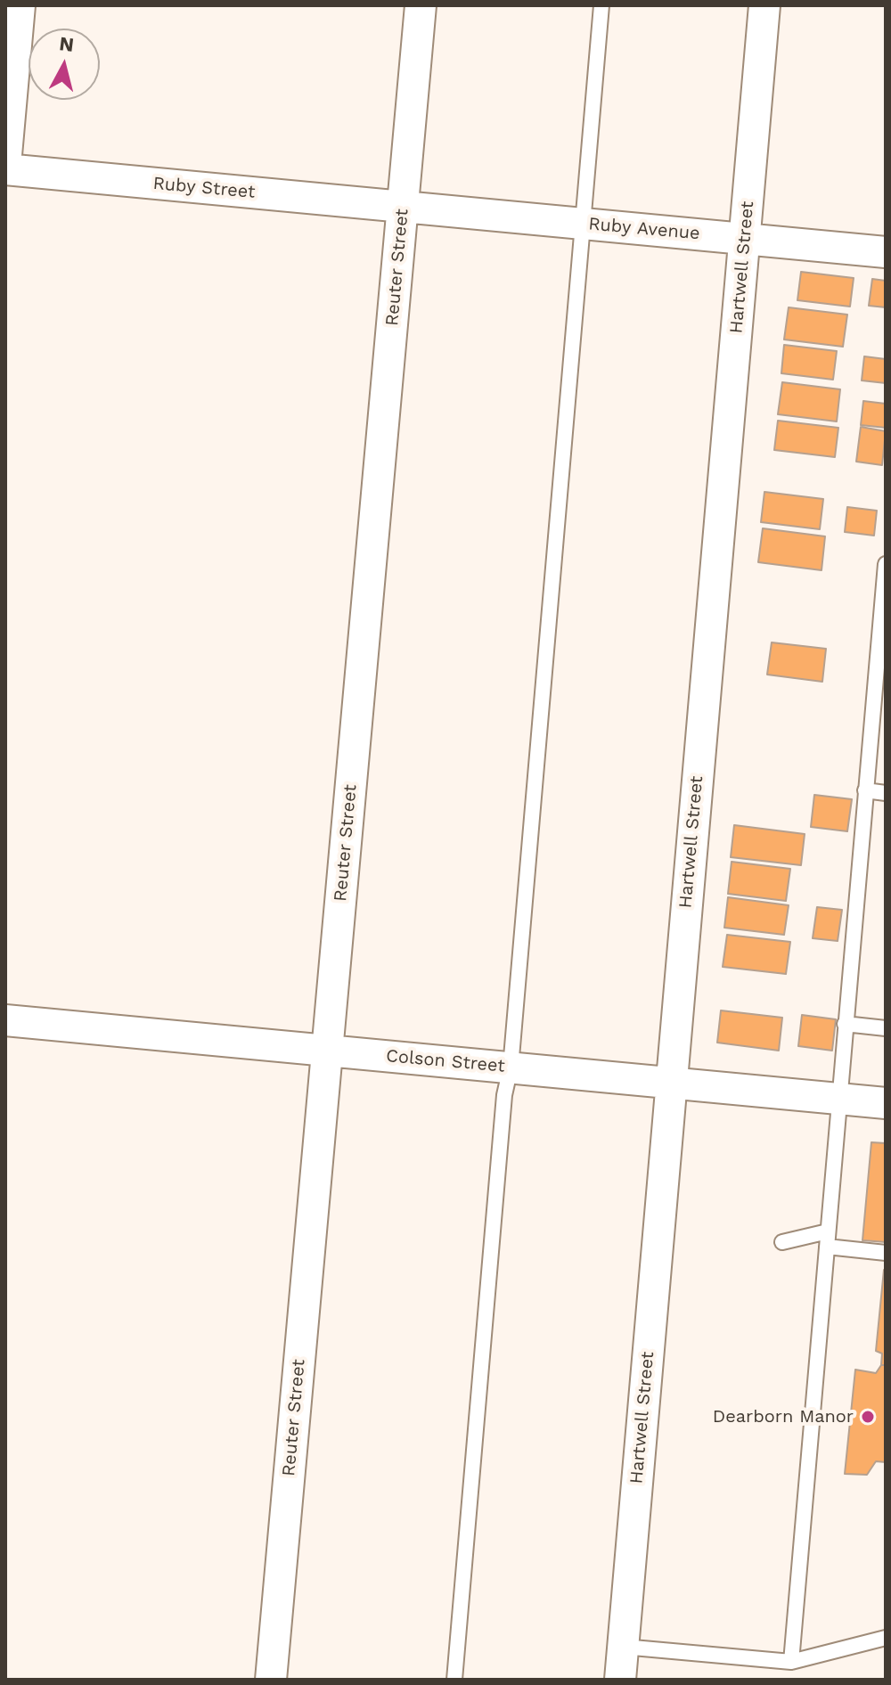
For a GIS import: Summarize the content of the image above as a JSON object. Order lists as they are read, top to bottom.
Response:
{
  "streets": {
    "street": [
      "Ruby Street",
      "Ruby Avenue",
      "Reuter Street",
      "Hartwell Street",
      "Colson Street"
    ]
  },
  "crossings": [
    ["Ruby Street", "Ruby Avenue"],
    ["Ruby Street", "Reuter Street"],
    ["Ruby Avenue", "Reuter Street"],
    ["Ruby Avenue", "Hartwell Street"],
    ["Reuter Street", "Colson Street"],
    ["Hartwell Street", "Colson Street"]
  ],
  "places": ["Dearborn Manor"],
  "north": "top"
}
